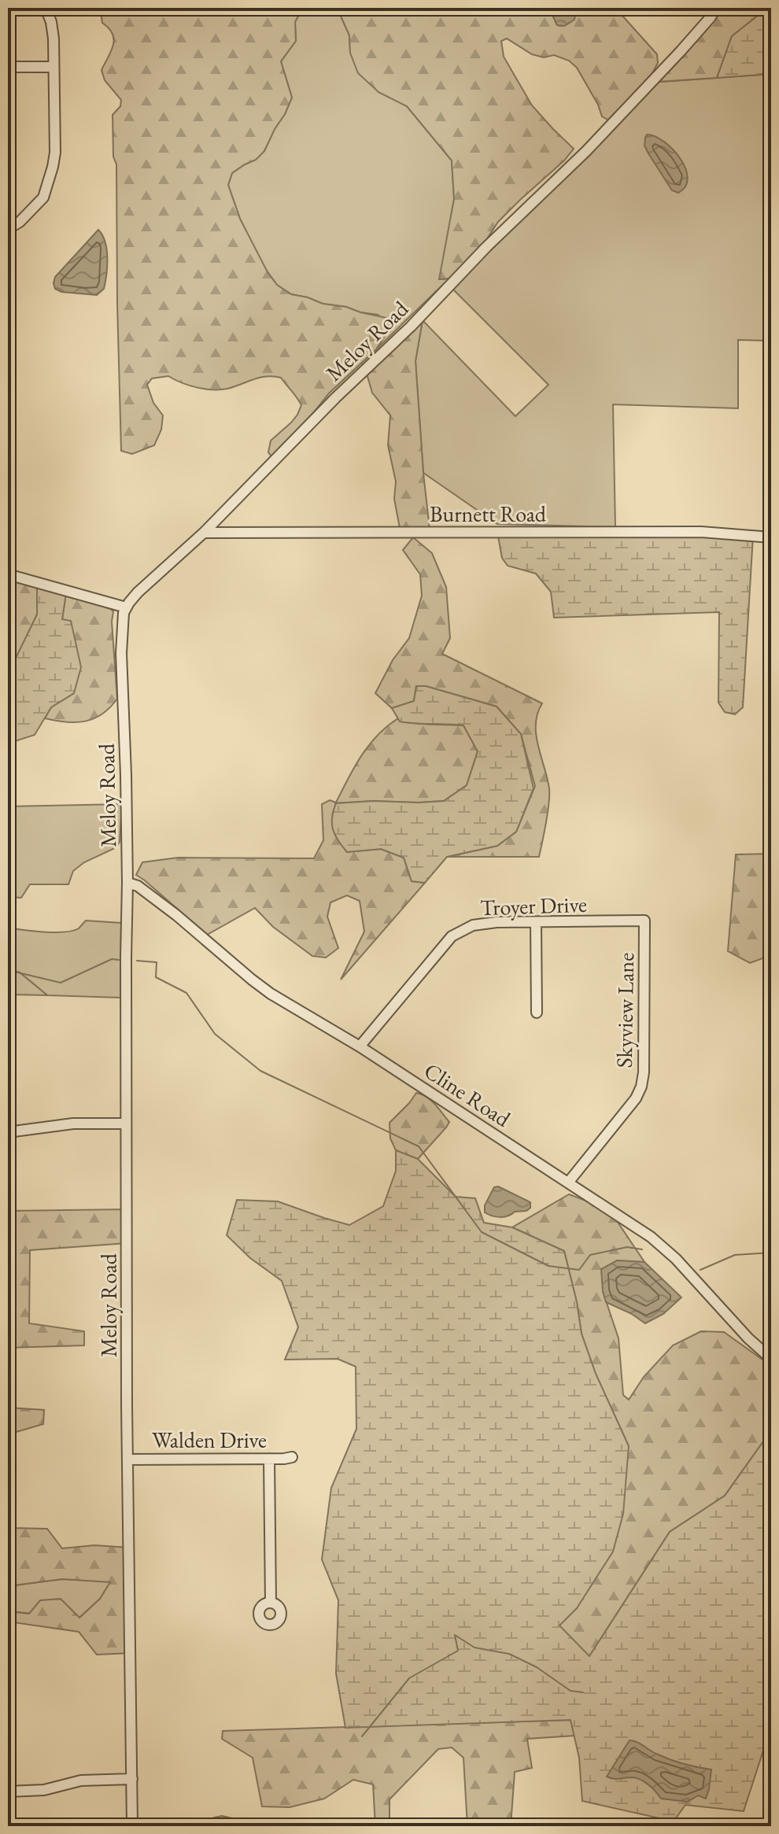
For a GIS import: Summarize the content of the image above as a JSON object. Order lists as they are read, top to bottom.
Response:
{
  "streets": {
    "street": [
      "Meloy Road",
      "Burnett Road",
      "Troyer Drive",
      "Skyview Lane",
      "Cline Road",
      "Walden Drive"
    ]
  },
  "crossings": [
    ["Meloy Road", "Burnett Road"],
    ["Meloy Road", "Cline Road"],
    ["Meloy Road", "Walden Drive"],
    ["Troyer Drive", "Skyview Lane"],
    ["Troyer Drive", "Cline Road"],
    ["Skyview Lane", "Cline Road"]
  ]
}
